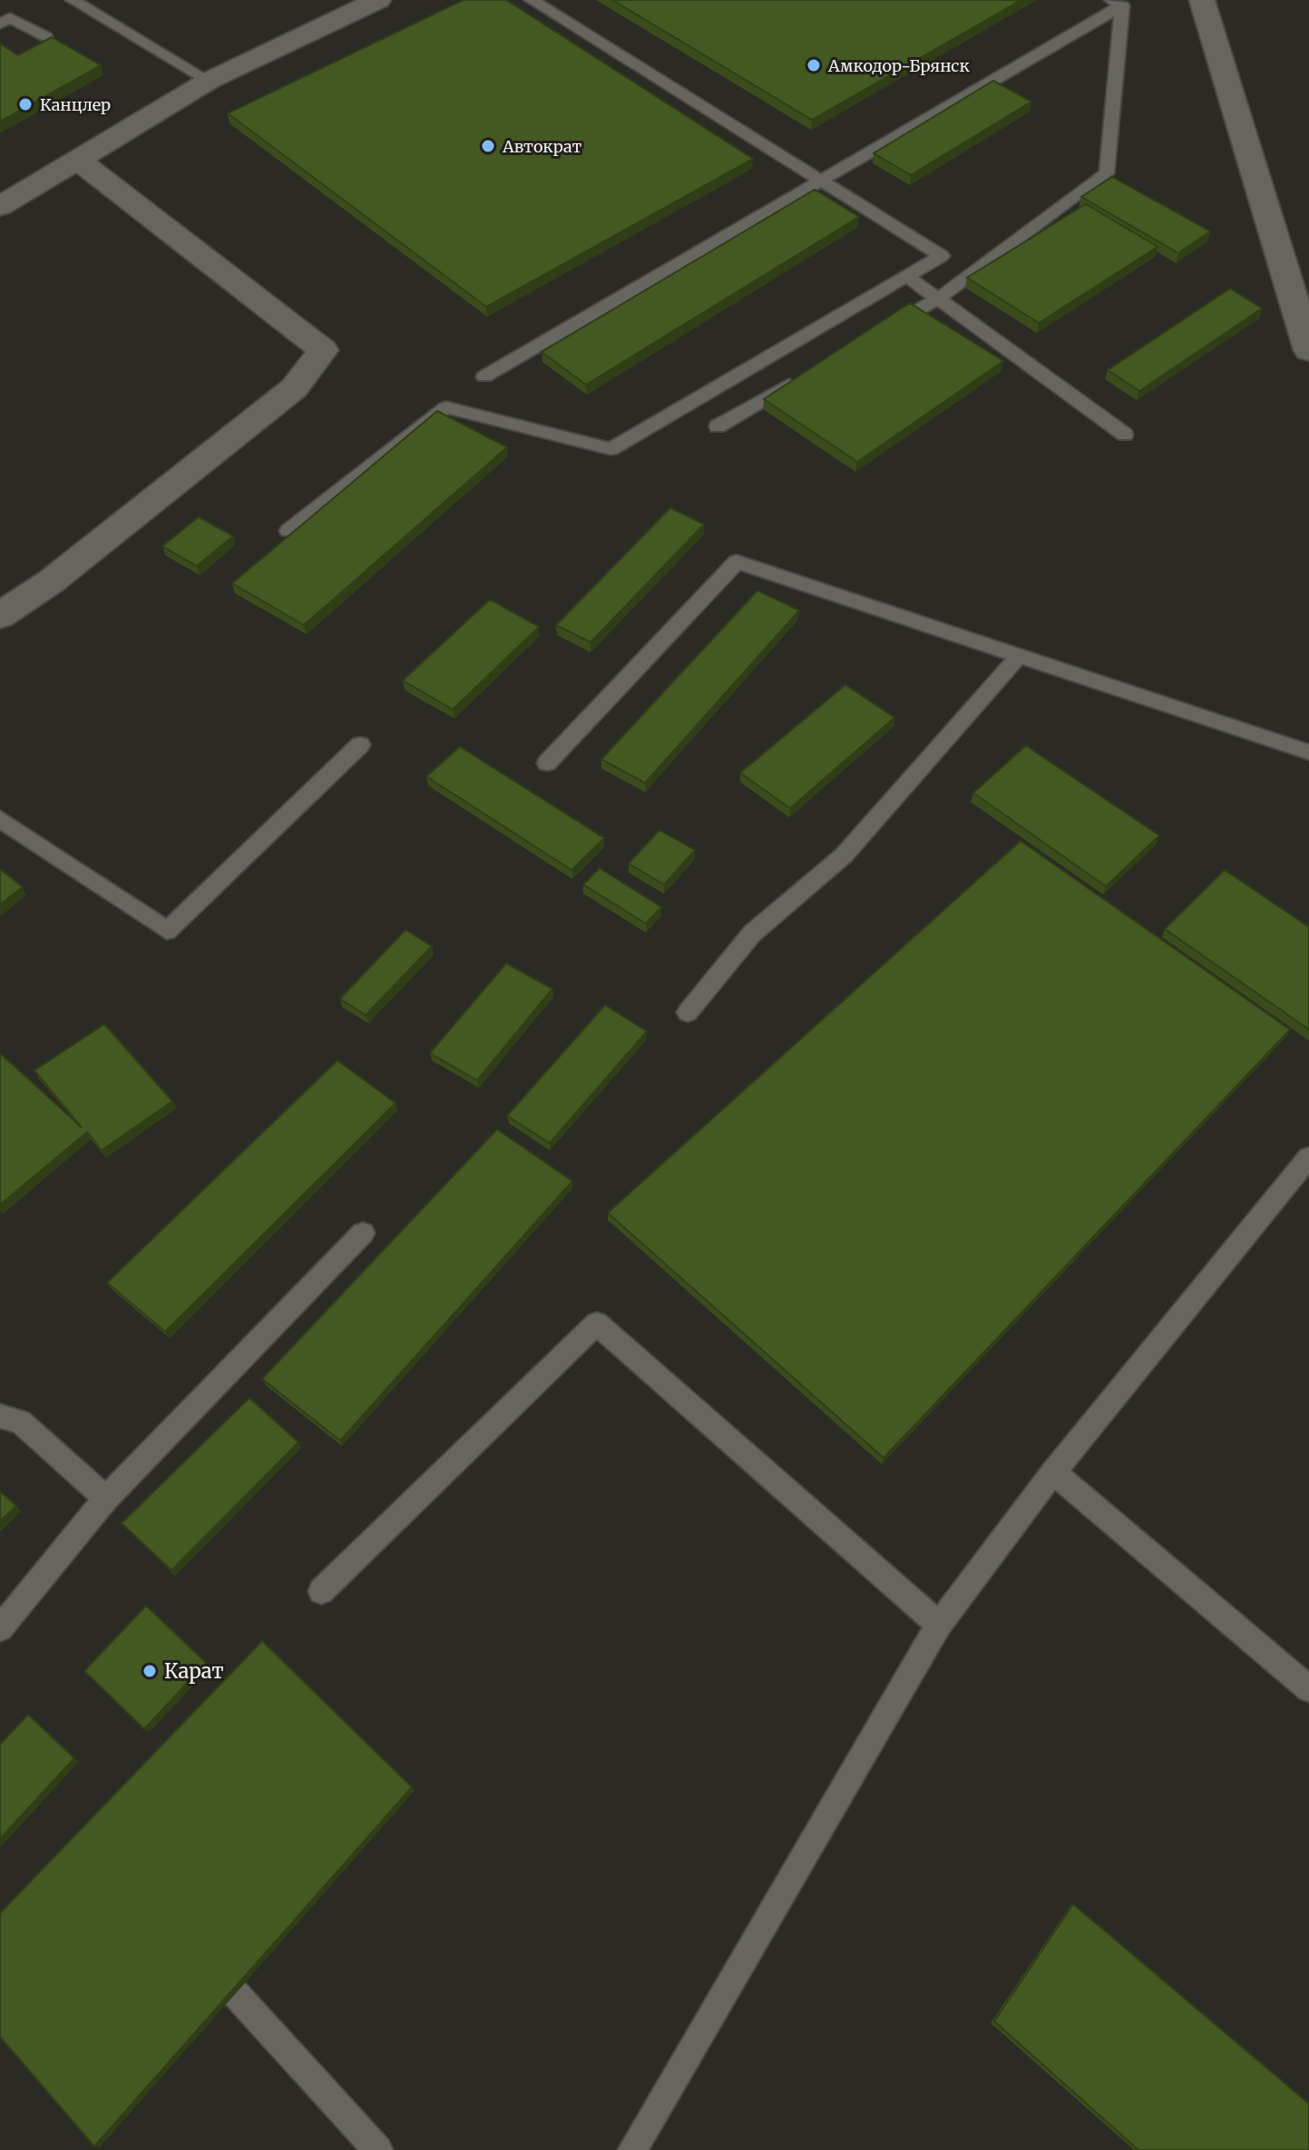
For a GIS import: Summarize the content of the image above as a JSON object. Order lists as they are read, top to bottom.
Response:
{
  "places": [
    "Амкодор-Брянск",
    "Канцлер",
    "Автократ",
    "Карат"
  ]
}
